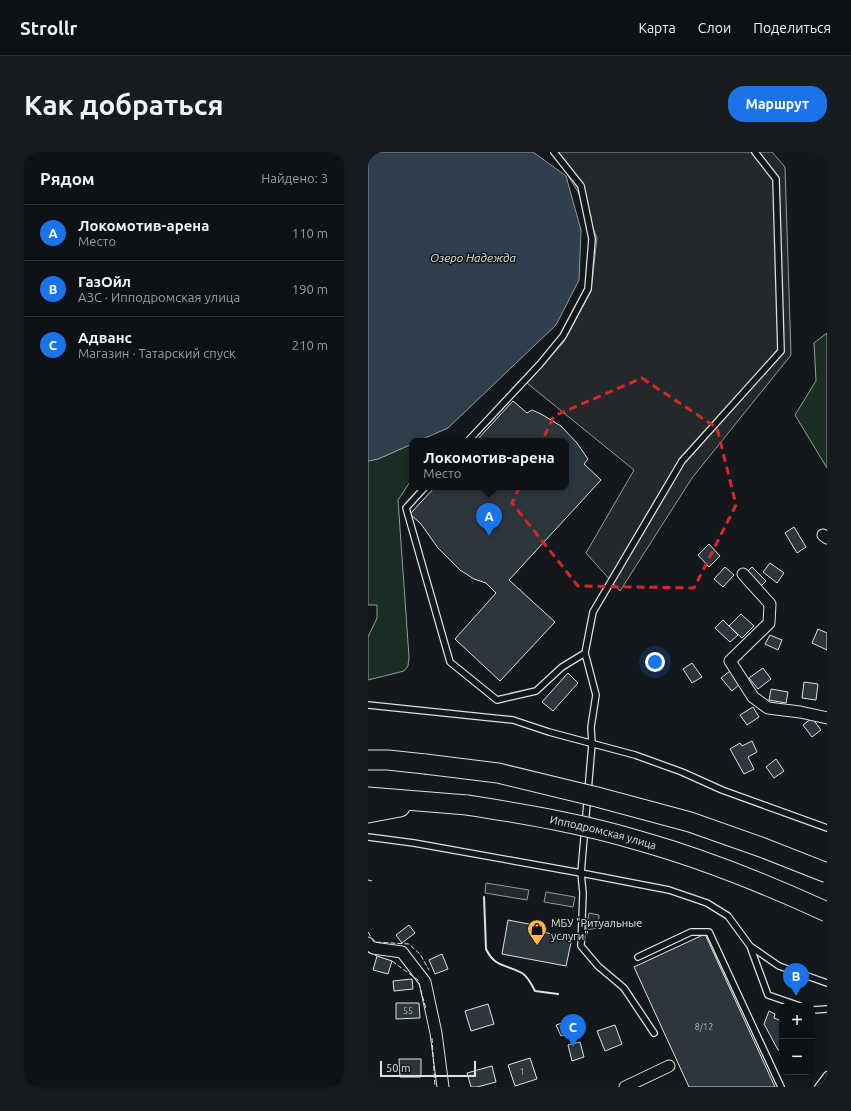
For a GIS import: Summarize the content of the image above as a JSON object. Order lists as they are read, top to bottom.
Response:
{
  "streets": {
    "highway": ["Ипподромская улица"]
  },
  "water": ["Озеро Надежда"],
  "places": {
    "shop": ["МБУ \"Ритуальные услуги\""]
  },
  "house_numbers": ["55", "8/12", "1"],
  "scale_bar": "50 m",
  "page": {
    "header": "Strollr",
    "nav": ["Карта", "Слои", "Поделиться"],
    "buttons": "Маршрут",
    "title": "Как добраться",
    "heading": ["Рядом", "Найдено: 3"],
    "list": [
      {
        "mark": "A",
        "name": "Локомотив-арена",
        "note": "Место",
        "value": "110 m"
      },
      {
        "mark": "B",
        "name": "ГазОйл",
        "note": "АЗС · Ипподромская улица",
        "value": "190 m"
      },
      {
        "mark": "C",
        "name": "Адванс",
        "note": "Магазин · Татарский спуск",
        "value": "210 m"
      }
    ],
    "popup": ["Локомотив-арена", "Место"],
    "pins": ["A", "B", "C"],
    "map_buttons": ["+", "−"],
    "scale": "50 m"
  }
}
